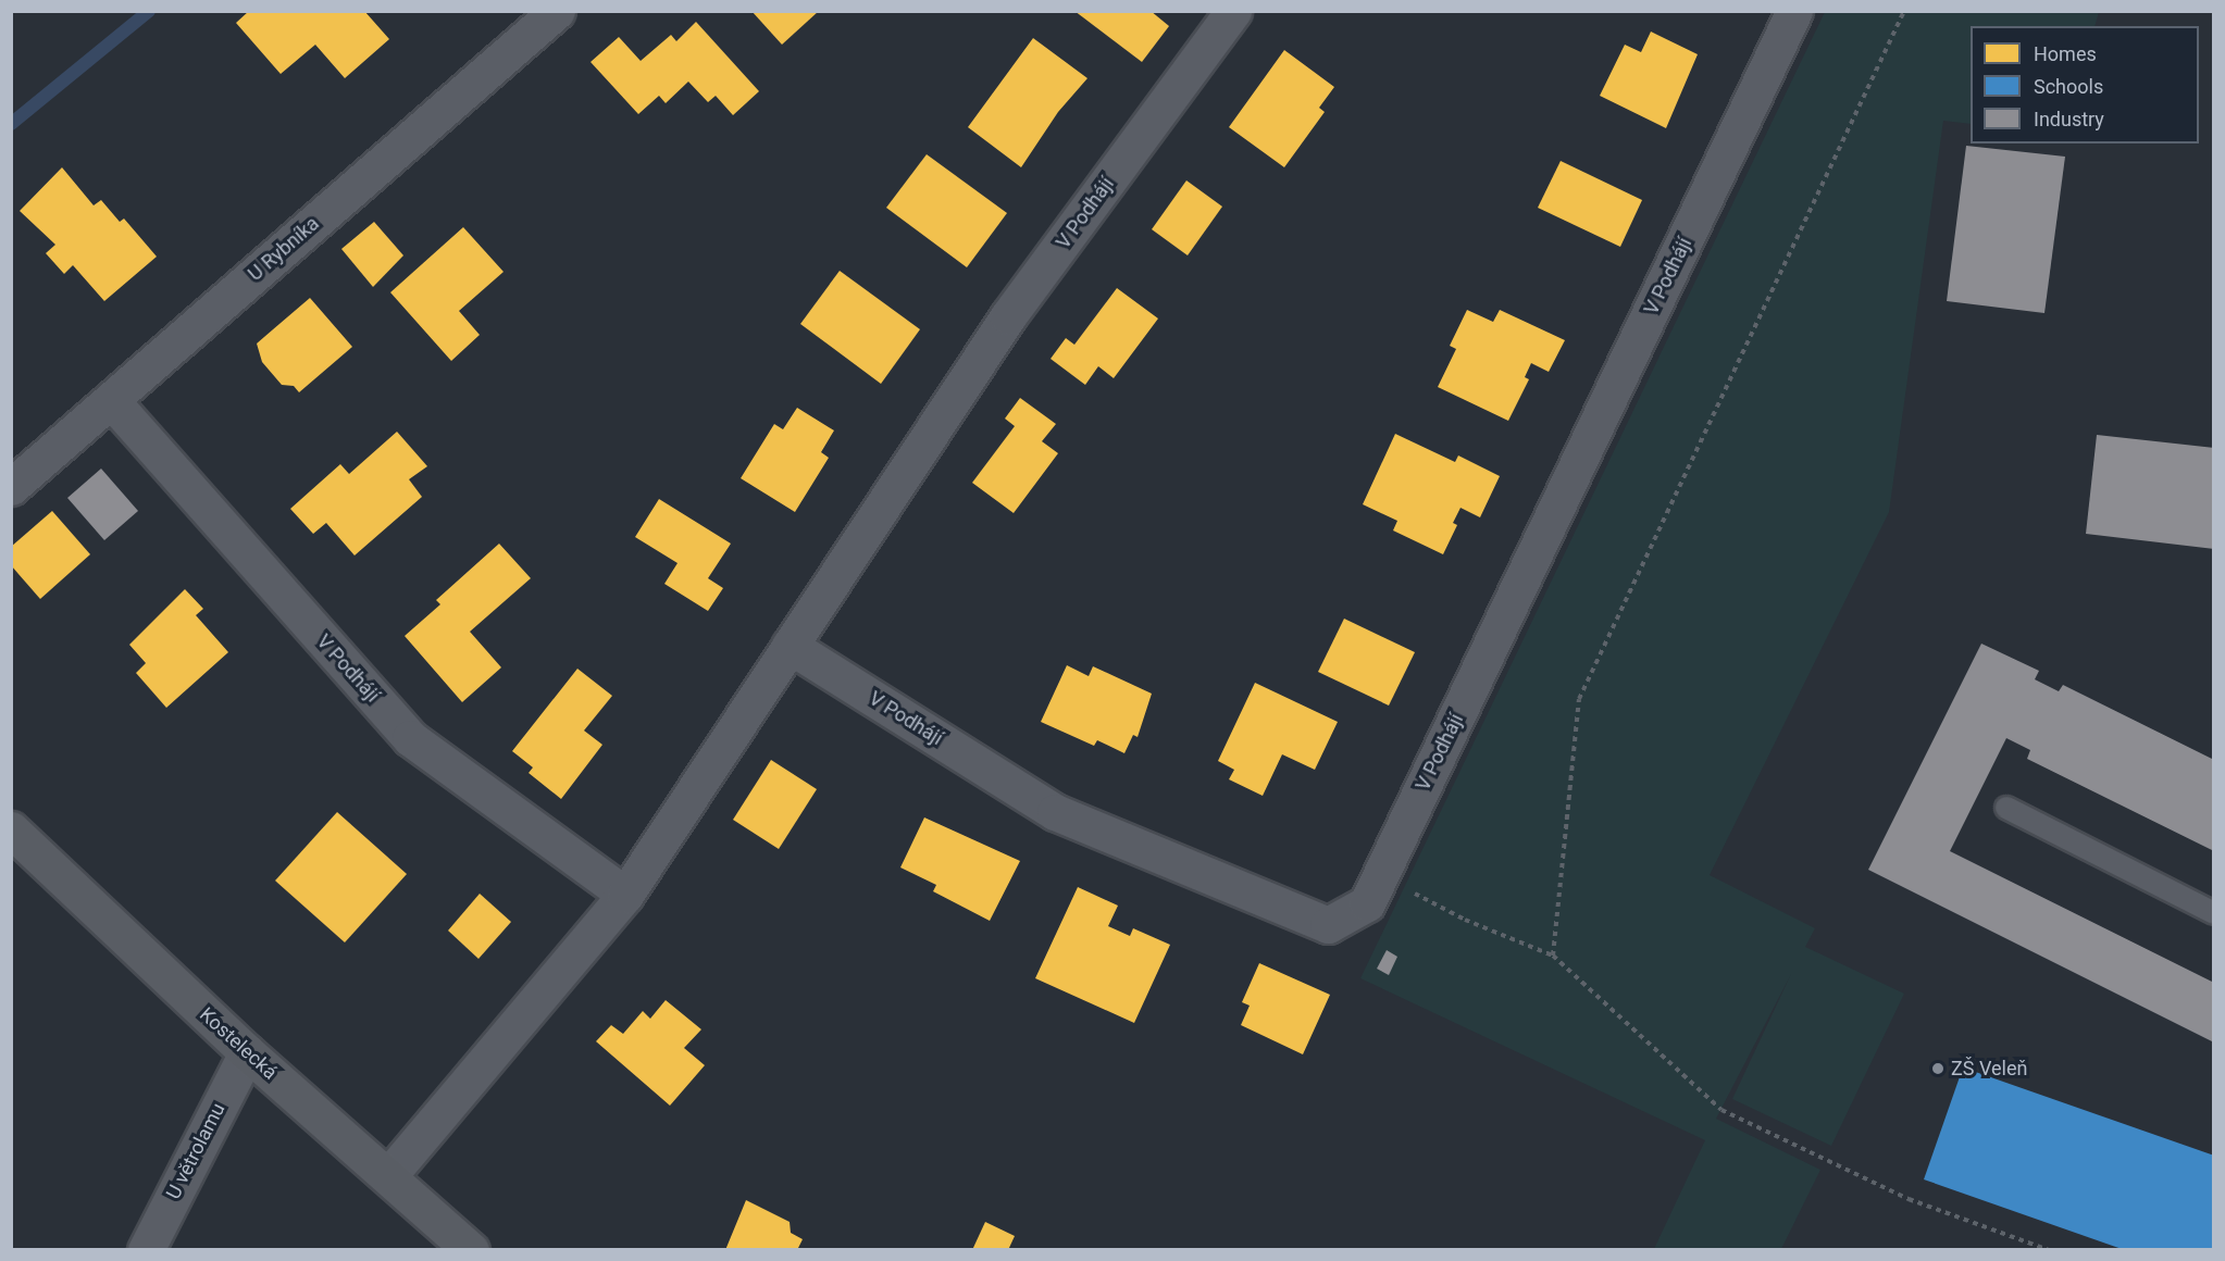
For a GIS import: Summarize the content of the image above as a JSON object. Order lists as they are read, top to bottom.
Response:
{
  "streets": {
    "street": [
      "V Podhájí",
      "U Rybníka",
      "Kostelecká",
      "U větrolamu"
    ]
  },
  "crossings": [
    ["V Podhájí", "U Rybníka"],
    ["V Podhájí", "Kostelecká"],
    ["Kostelecká", "U větrolamu"]
  ],
  "places": ["ZŠ Veleň"],
  "legend": ["Homes", "Schools", "Industry"]
}
